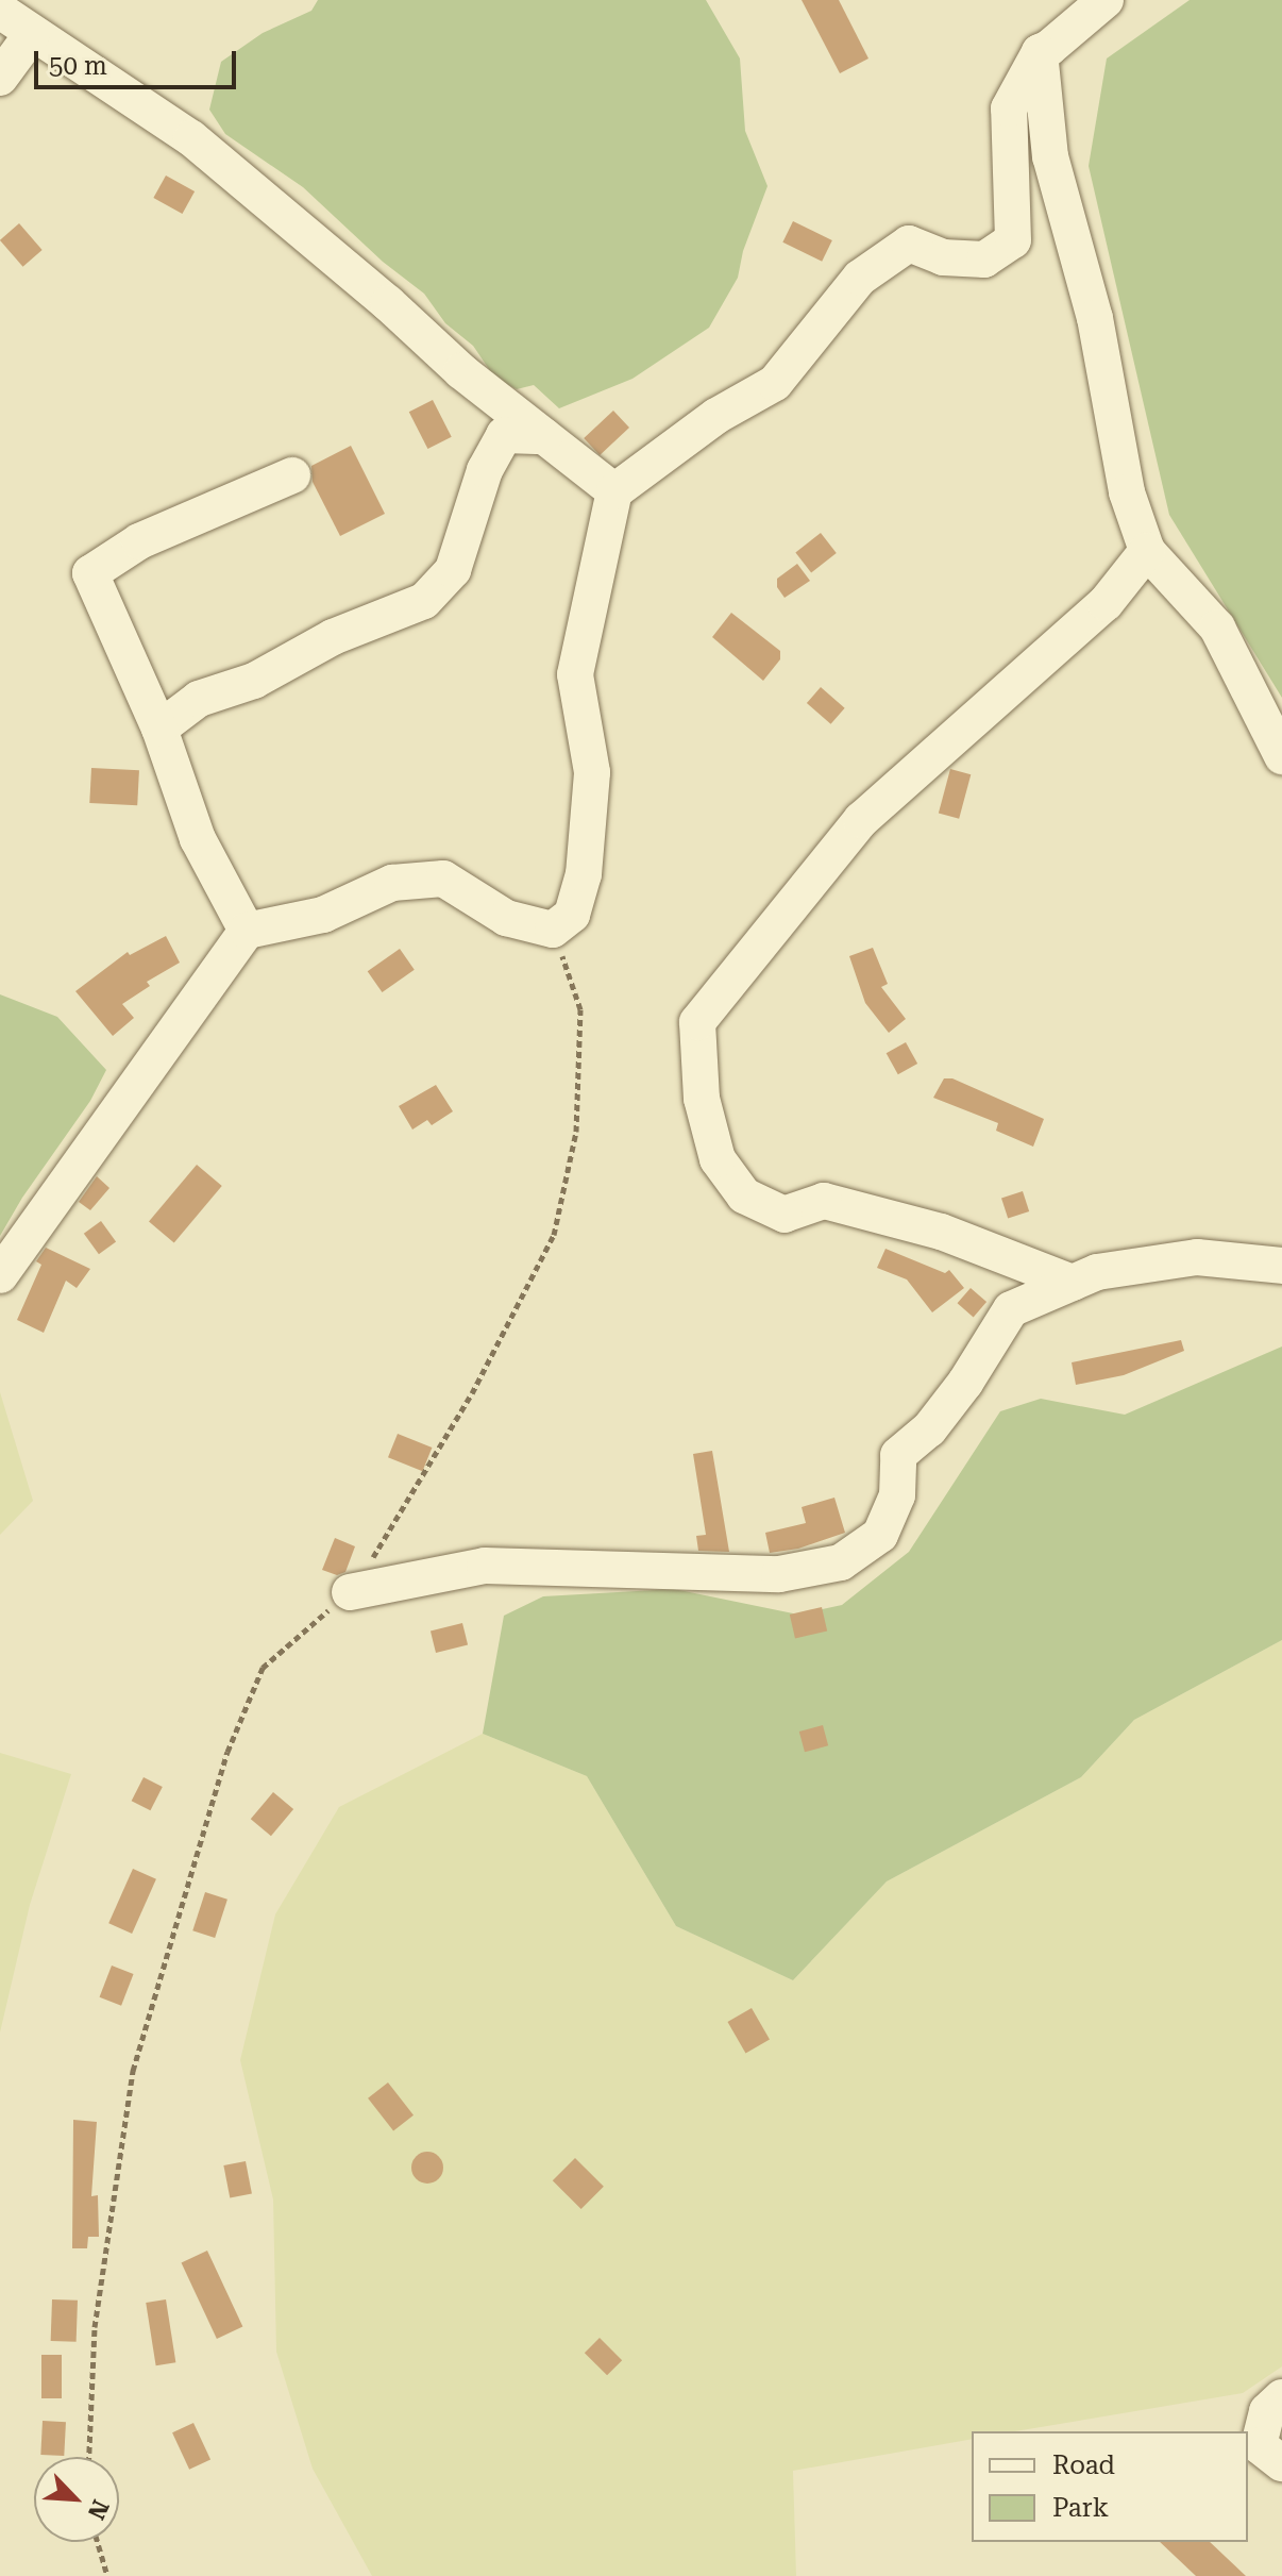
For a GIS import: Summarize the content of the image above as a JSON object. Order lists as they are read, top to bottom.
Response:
{
  "legend": ["Road", "Park"],
  "scale_bar": "50 m",
  "north": "bottom right"
}
